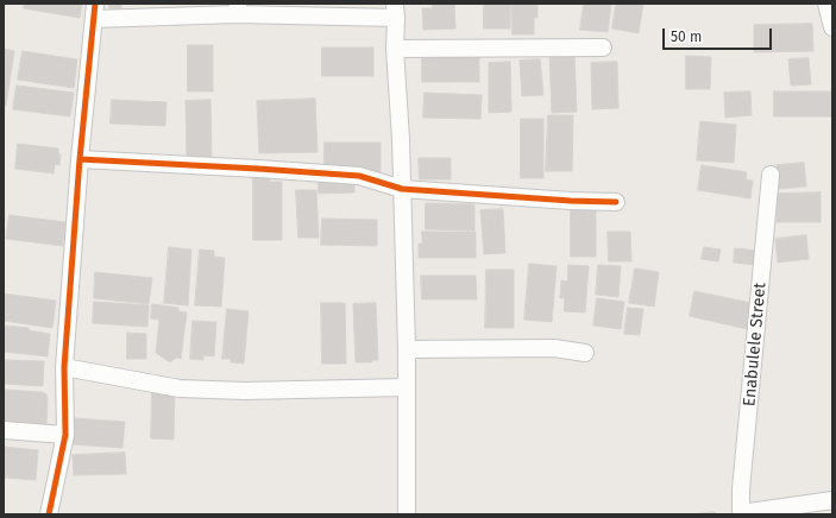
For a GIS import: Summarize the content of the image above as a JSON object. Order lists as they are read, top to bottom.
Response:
{
  "streets": {
    "street": ["Enabulele Street"]
  },
  "scale_bar": "50 m"
}
